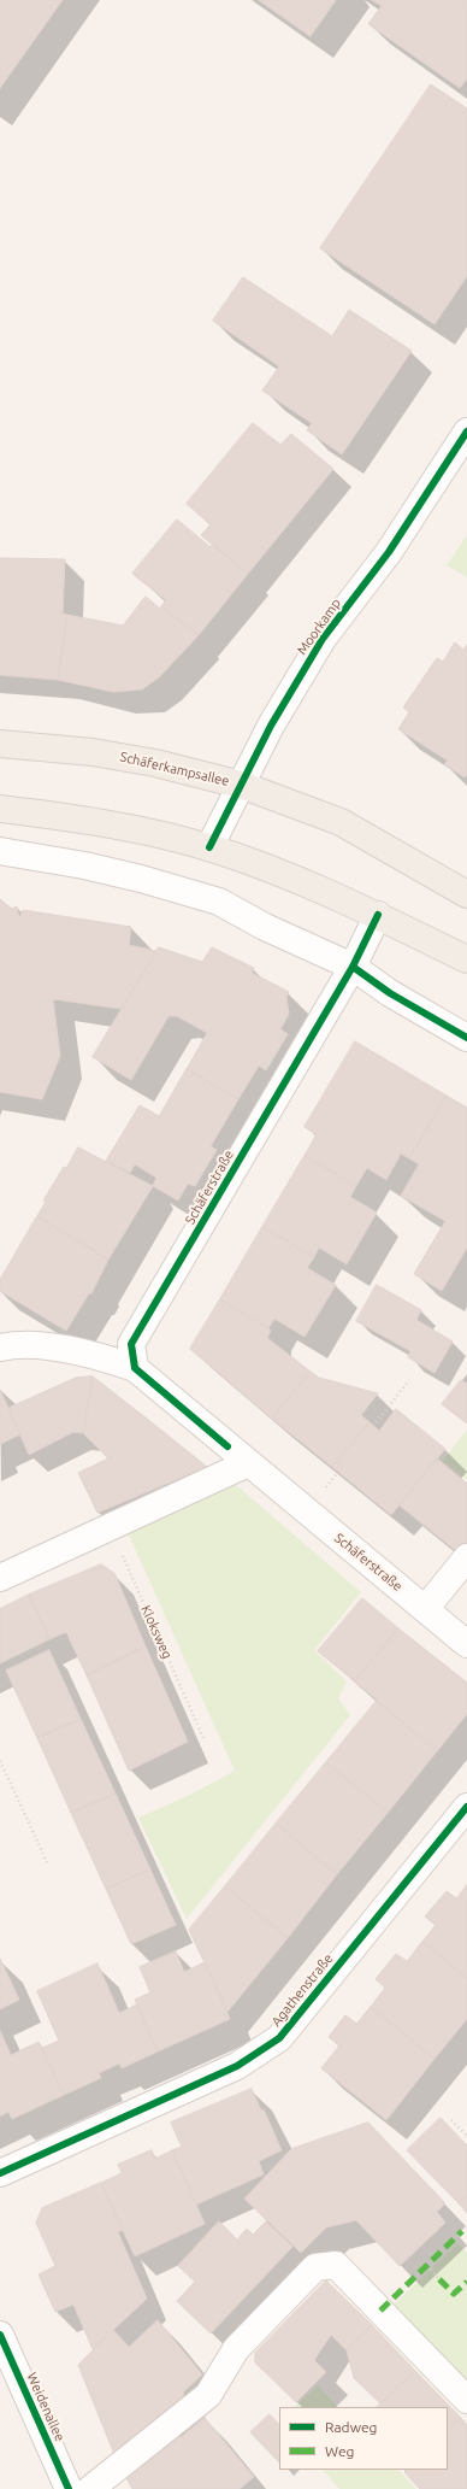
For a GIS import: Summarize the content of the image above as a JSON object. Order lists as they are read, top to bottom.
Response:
{
  "streets": {
    "main road": ["Schäferkampsallee"],
    "street": [
      "Moorkamp",
      "Schäferstraße",
      "Agathenstraße",
      "Weidenallee"
    ],
    "path": ["Kloksweg"]
  },
  "crossings": [
    ["Moorkamp", "Schäferkampsallee"]
  ],
  "legend": ["Radweg", "Weg"]
}
